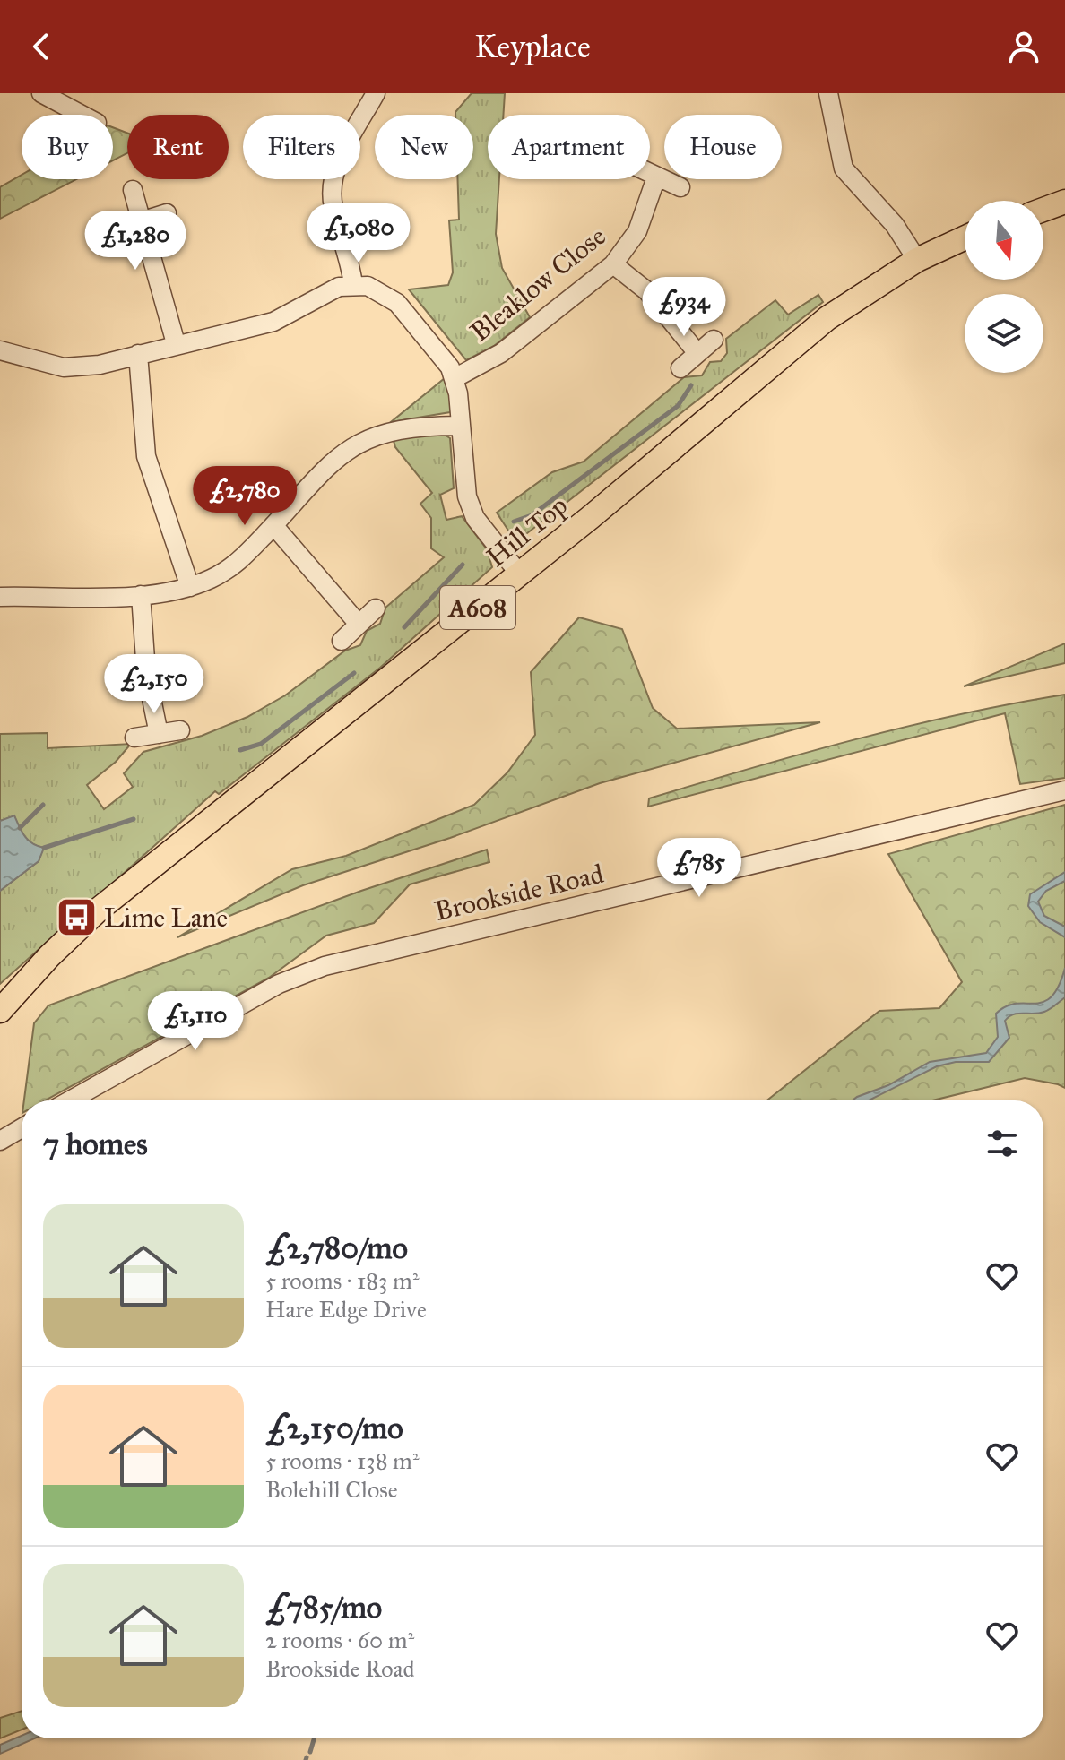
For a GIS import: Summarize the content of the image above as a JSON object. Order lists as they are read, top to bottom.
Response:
{
  "streets": {
    "main road": ["Hill Top", "A608"],
    "street": ["Bleaklow Close", "Brookside Road"]
  },
  "places": {
    "bus stop": ["Lime Lane"]
  },
  "north": "bottom",
  "page": {
    "header": "Keyplace",
    "chip": [
      "Buy",
      "Rent",
      "Filters",
      "New",
      "Apartment",
      "House"
    ],
    "price": [
      "£1,080",
      "£1,280",
      "£934",
      "£2,780",
      "£2,150",
      "£785",
      "£1,110"
    ],
    "heading": "7 homes",
    "list": [
      {
        "name": "£2,780/mo",
        "note": "5 rooms · 183 m² · Hare Edge Drive"
      },
      {
        "name": "£2,150/mo",
        "note": "5 rooms · 138 m² · Bolehill Close"
      },
      {
        "name": "£785/mo",
        "note": "2 rooms · 60 m² · Brookside Road"
      }
    ]
  }
}
